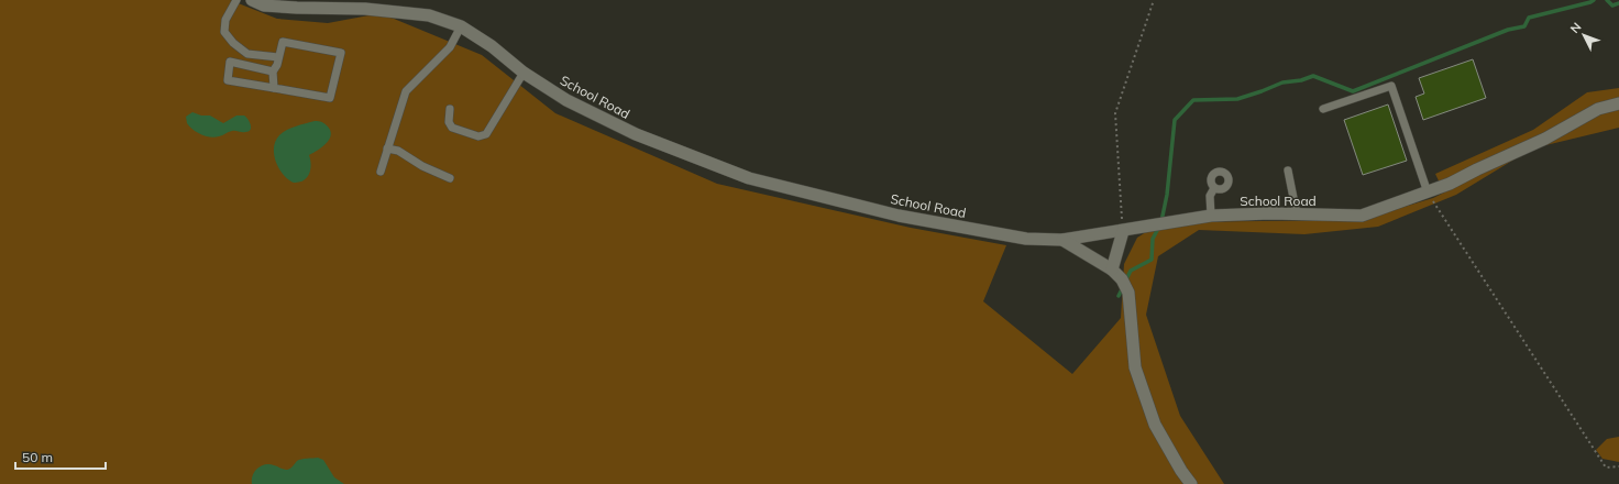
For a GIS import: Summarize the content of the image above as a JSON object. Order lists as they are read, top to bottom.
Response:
{
  "streets": {
    "street": ["School Road"]
  },
  "scale_bar": "50 m",
  "north": "top left"
}
